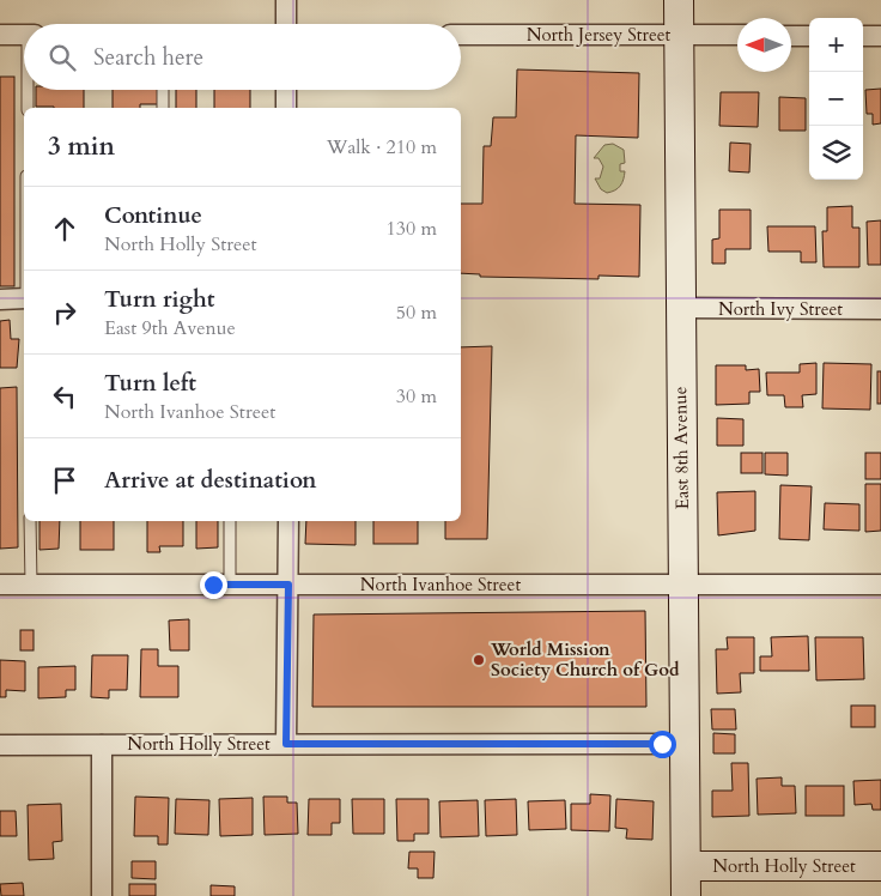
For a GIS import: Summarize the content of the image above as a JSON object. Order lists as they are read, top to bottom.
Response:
{
  "streets": {
    "street": [
      "North Jersey Street",
      "North Ivy Street",
      "East 8th Avenue",
      "North Ivanhoe Street",
      "North Holly Street"
    ]
  },
  "crossings": [
    ["North Jersey Street", "East 8th Avenue"],
    ["North Ivy Street", "East 8th Avenue"],
    ["East 8th Avenue", "North Ivanhoe Street"],
    ["East 8th Avenue", "North Holly Street"]
  ],
  "places": ["World Mission Society Church of God"],
  "north": "left",
  "page": {
    "map_buttons": ["+", "−"],
    "search": "Search here",
    "heading": ["3 min", "Walk · 210 m"],
    "list": [
      ["Continue", "North Holly Street", "130 m"],
      ["Turn right", "East 9th Avenue", "50 m"],
      ["Turn left", "North Ivanhoe Street", "30 m"],
      "Arrive at destination"
    ]
  }
}
